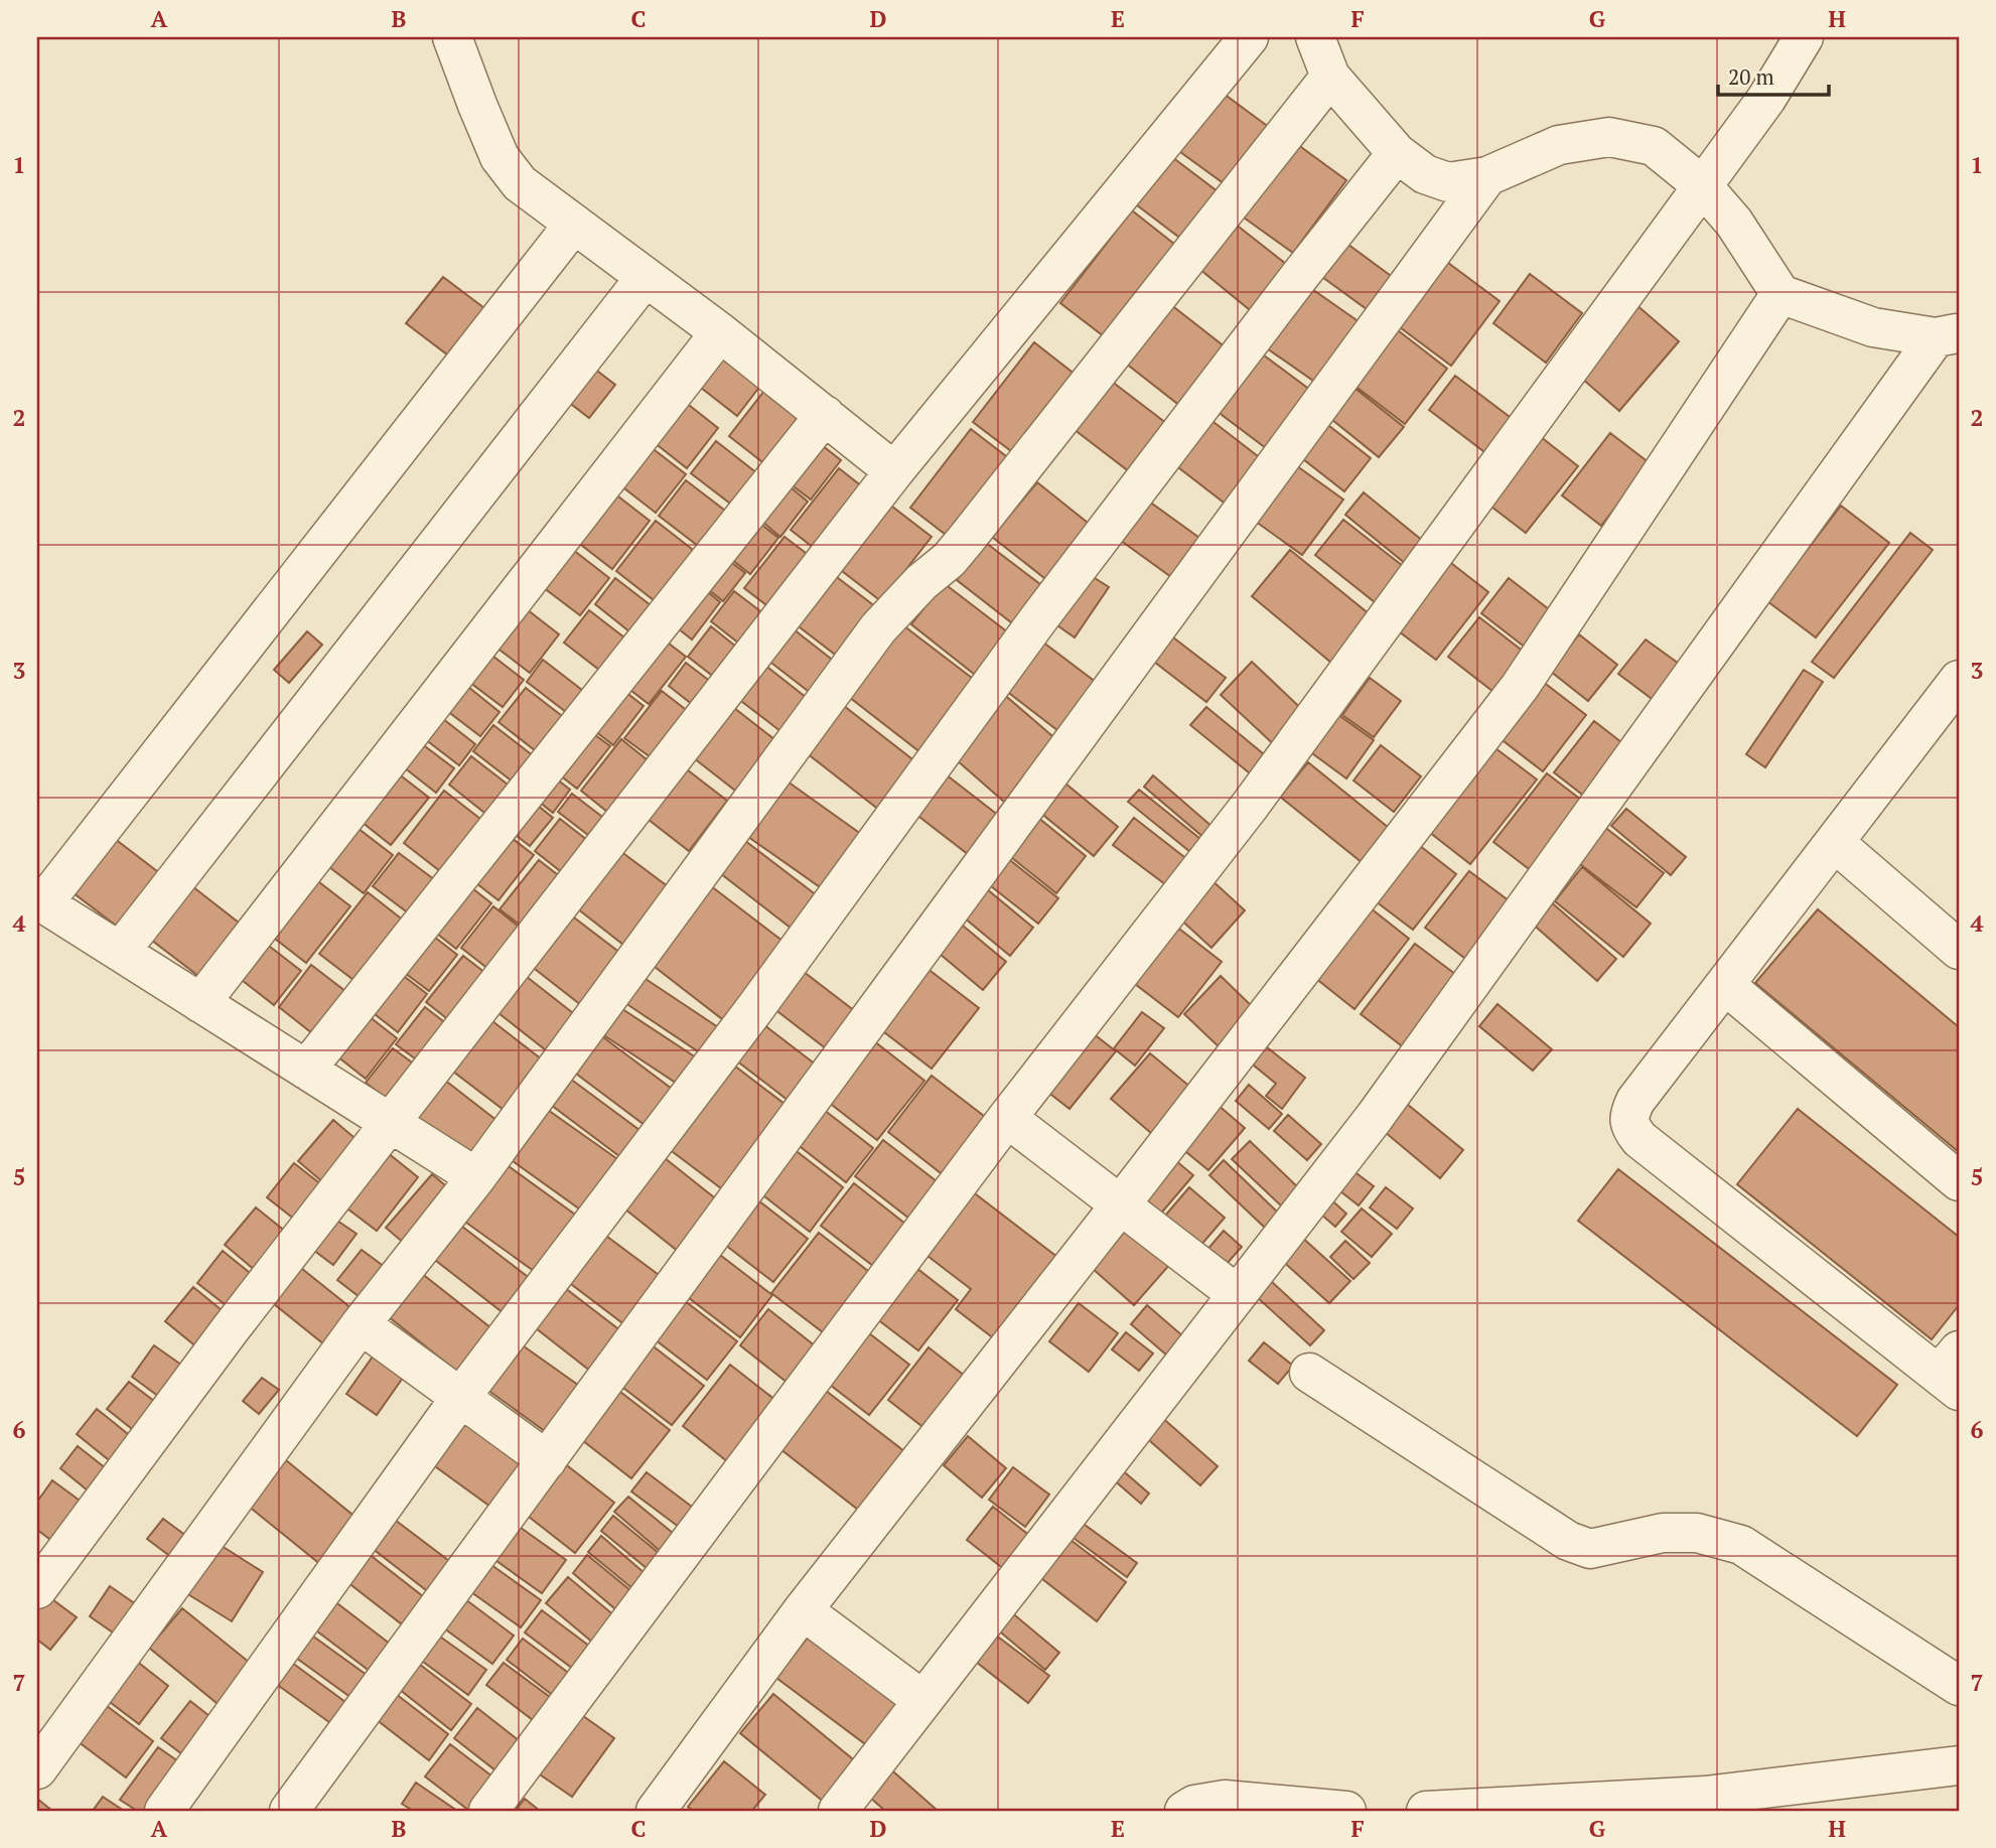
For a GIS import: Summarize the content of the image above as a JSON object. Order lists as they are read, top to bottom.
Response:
{
  "scale_bar": "20 m",
  "grid": {
    "columns": [
      "A",
      "B",
      "C",
      "D",
      "E",
      "F",
      "G",
      "H"
    ],
    "rows": [
      "1",
      "2",
      "3",
      "4",
      "5",
      "6",
      "7"
    ]
  }
}
